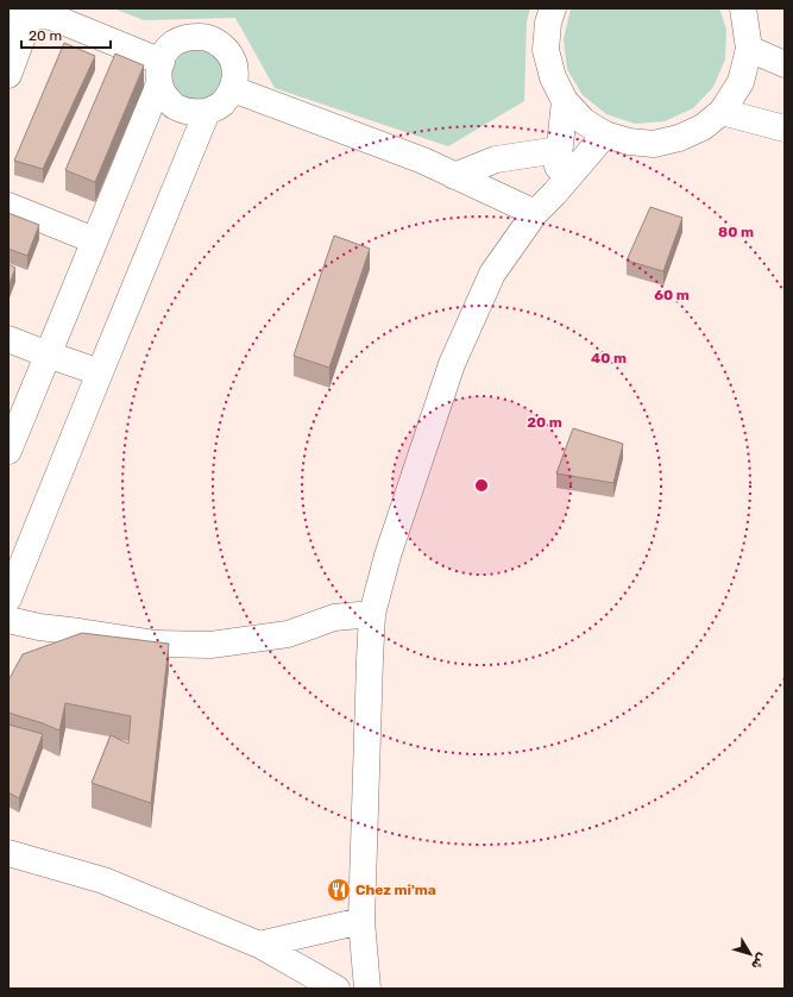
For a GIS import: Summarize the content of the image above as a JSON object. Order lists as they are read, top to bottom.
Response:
{
  "places": {
    "restaurant": ["Chez mi'ma"]
  },
  "scale_bar": "20 m",
  "north": "bottom right",
  "rings": [
    "80 m",
    "60 m",
    "40 m",
    "20 m"
  ]
}
